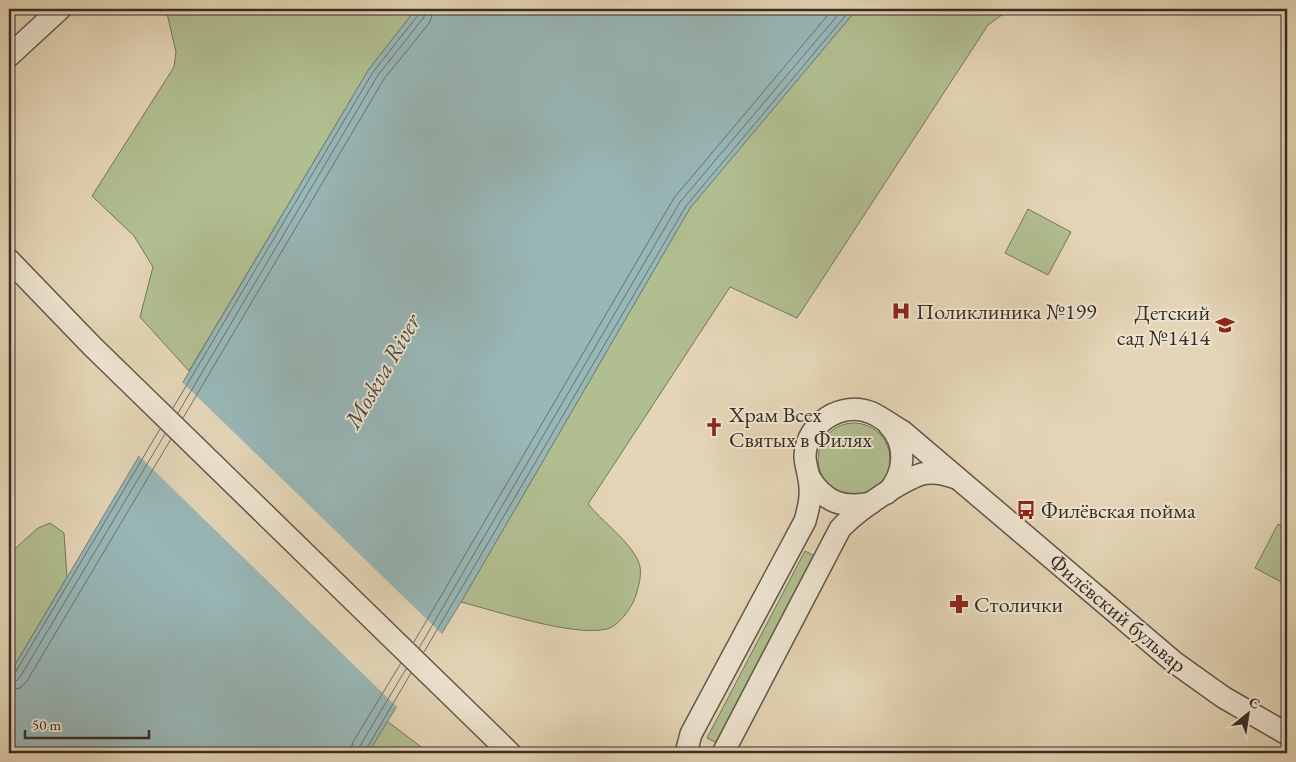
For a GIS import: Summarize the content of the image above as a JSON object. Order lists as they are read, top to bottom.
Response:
{
  "streets": {
    "street": ["Филёвский бульвар"]
  },
  "water": ["Moskva River"],
  "places": {
    "hospital": ["Поликлиника №199"],
    "school or university": ["Детский сад №1414"],
    "church": ["Храм Всех Святых в Филях"],
    "bus stop": ["Филёвская пойма"],
    "pharmacy": ["Столички"]
  },
  "scale_bar": "50 m",
  "north": "top right"
}
